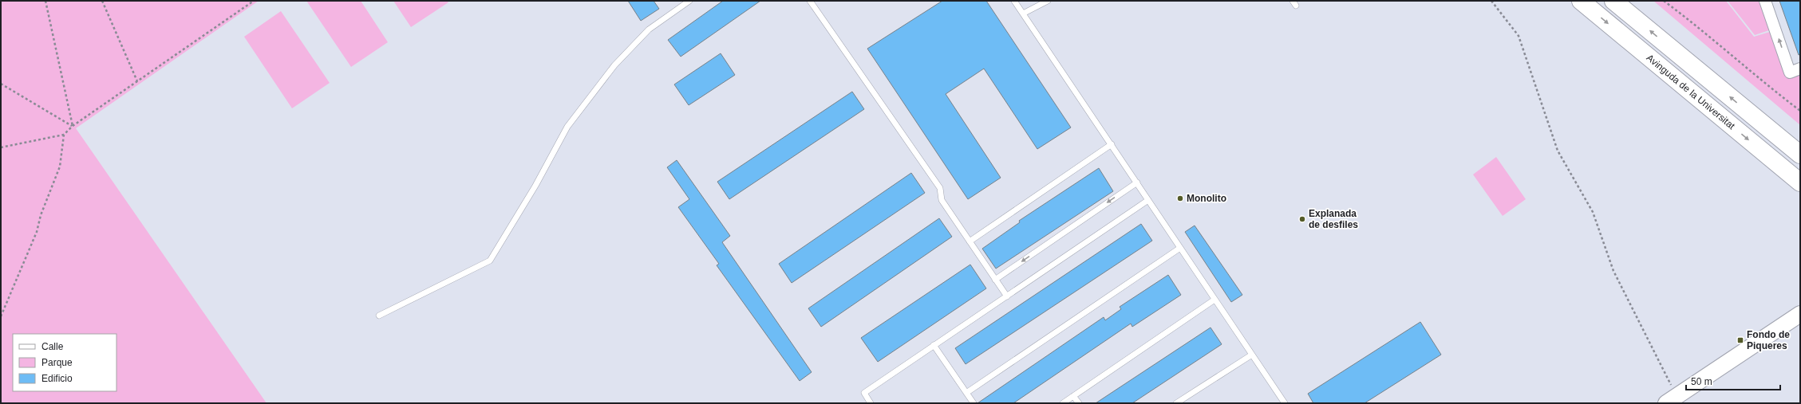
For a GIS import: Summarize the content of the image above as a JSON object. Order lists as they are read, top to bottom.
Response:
{
  "streets": {
    "main road": ["Avinguda de la Universitat"]
  },
  "places": {
    "other": ["Monolito", "Explanada de desfiles"],
    "transit": ["Fondo de Piqueres"]
  },
  "legend": ["Calle", "Parque", "Edificio"],
  "scale_bar": "50 m"
}
